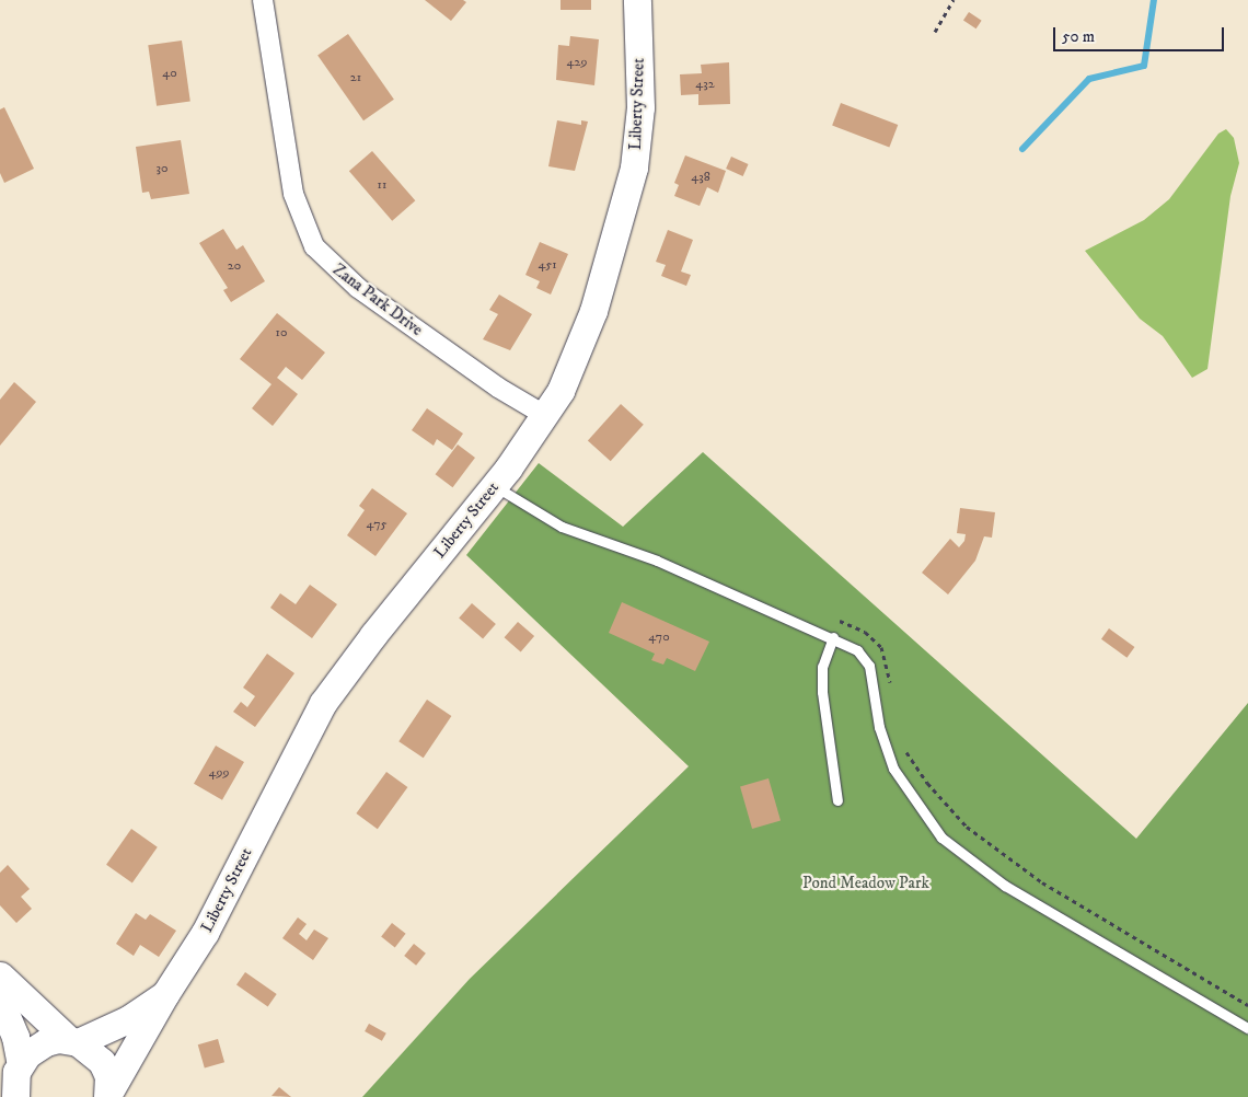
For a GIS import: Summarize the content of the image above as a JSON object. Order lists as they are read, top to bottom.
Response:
{
  "streets": {
    "main road": ["Liberty Street"],
    "street": ["Zana Park Drive"]
  },
  "crossings": [
    ["Liberty Street", "Zana Park Drive"]
  ],
  "parks": ["Pond Meadow Park"],
  "house_numbers": [
    "429",
    "40",
    "21",
    "432",
    "30",
    "438",
    "11",
    "451",
    "20",
    "10",
    "475",
    "470",
    "499"
  ],
  "scale_bar": "50 m"
}
